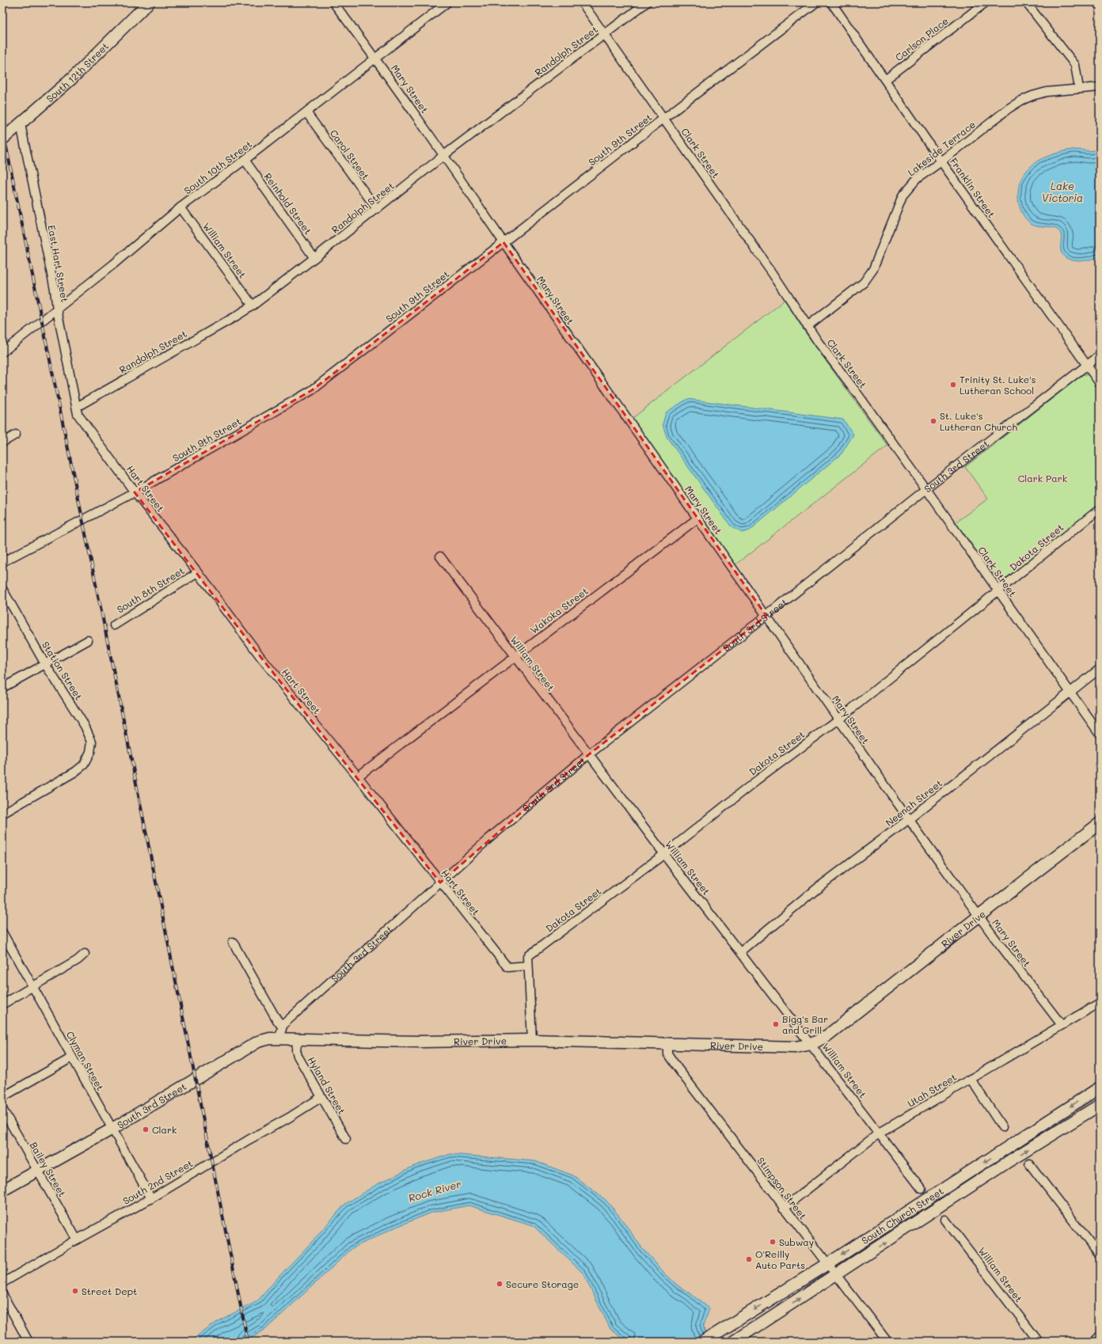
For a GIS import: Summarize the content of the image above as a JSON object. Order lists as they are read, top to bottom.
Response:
{
  "streets": {
    "street": [
      "Carlson Place",
      "Randolph Street",
      "South 12th Street",
      "Mary Street",
      "South 9th Street",
      "Lakeside Terrace",
      "Clark Street",
      "Carol Street",
      "South 10th Street",
      "Franklin Street",
      "Reinhold Street",
      "William Street",
      "East Hart Street",
      "South 3rd Street",
      "Hart Street",
      "Dakota Street",
      "South 8th Street",
      "Wakoka Street",
      "Station Street",
      "Neenah Street",
      "River Drive",
      "Clyman Street",
      "Hyland Street",
      "Utah Street",
      "Bailey Street",
      "South 2nd Street",
      "Stimpson Street",
      "South Church Street"
    ]
  },
  "crossings": [
    ["Carlson Place", "Franklin Street"],
    ["Randolph Street", "Mary Street"],
    ["Randolph Street", "Clark Street"],
    ["Randolph Street", "Carol Street"],
    ["Randolph Street", "Reinhold Street"],
    ["Randolph Street", "William Street"],
    ["Randolph Street", "East Hart Street"],
    ["Randolph Street", "Hart Street"],
    ["South 12th Street", "East Hart Street"],
    ["Mary Street", "South 9th Street"],
    ["Mary Street", "South 10th Street"],
    ["Mary Street", "South 3rd Street"],
    ["Mary Street", "Dakota Street"],
    ["Mary Street", "Wakoka Street"],
    ["Mary Street", "Neenah Street"],
    ["Mary Street", "River Drive"],
    ["Mary Street", "Utah Street"],
    ["South 9th Street", "Clark Street"],
    ["South 9th Street", "Hart Street"],
    ["Lakeside Terrace", "Clark Street"],
    ["Lakeside Terrace", "Franklin Street"],
    ["Clark Street", "South 3rd Street"],
    ["Clark Street", "Dakota Street"],
    ["Clark Street", "Neenah Street"],
    ["Carol Street", "South 10th Street"],
    ["South 10th Street", "Reinhold Street"],
    ["South 10th Street", "William Street"],
    ["South 10th Street", "East Hart Street"],
    ["Franklin Street", "South 3rd Street"],
    ["William Street", "South 3rd Street"],
    ["William Street", "Dakota Street"],
    ["William Street", "Wakoka Street"],
    ["William Street", "Neenah Street"],
    ["William Street", "River Drive"],
    ["William Street", "Utah Street"],
    ["East Hart Street", "Hart Street"],
    ["South 3rd Street", "Hart Street"],
    ["South 3rd Street", "River Drive"],
    ["South 3rd Street", "Clyman Street"],
    ["South 3rd Street", "Hyland Street"],
    ["South 3rd Street", "Bailey Street"],
    ["Hart Street", "Dakota Street"],
    ["Hart Street", "South 8th Street"],
    ["Hart Street", "Wakoka Street"],
    ["Dakota Street", "River Drive"],
    ["River Drive", "Hyland Street"],
    ["River Drive", "Stimpson Street"],
    ["Clyman Street", "South 2nd Street"],
    ["Hyland Street", "South 2nd Street"],
    ["Utah Street", "Stimpson Street"],
    ["Bailey Street", "South 2nd Street"],
    ["Stimpson Street", "South Church Street"]
  ],
  "water": ["Lake Victoria", "Rock River"],
  "parks": ["Clark Park"],
  "places": [
    "Trinity St. Luke's Lutheran School",
    "St. Luke's Lutheran Church",
    "Bigg's Bar and Grill",
    "Clark",
    "Subway",
    "O'Reilly Auto Parts",
    "Secure Storage",
    "Street Dept"
  ]
}
